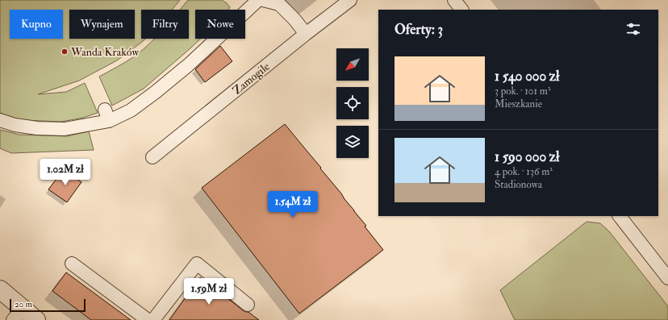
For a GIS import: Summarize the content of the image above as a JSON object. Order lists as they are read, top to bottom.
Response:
{
  "streets": {
    "lane": ["Zamogile"]
  },
  "places": ["Wanda Kraków"],
  "scale_bar": "20 m",
  "north": "bottom left",
  "page": {
    "chip": [
      "Kupno",
      "Wynajem",
      "Filtry",
      "Nowe"
    ],
    "heading": "Oferty: 3",
    "list": [
      {
        "name": "1 540 000 zł",
        "note": "3 pok. · 101 m² · Mieszkanie"
      },
      {
        "name": "1 590 000 zł",
        "note": "4 pok. · 136 m² · Stadionowa"
      }
    ],
    "price": ["1.02M zł", "1.54M zł", "1.59M zł"],
    "scale": "20 m"
  }
}
